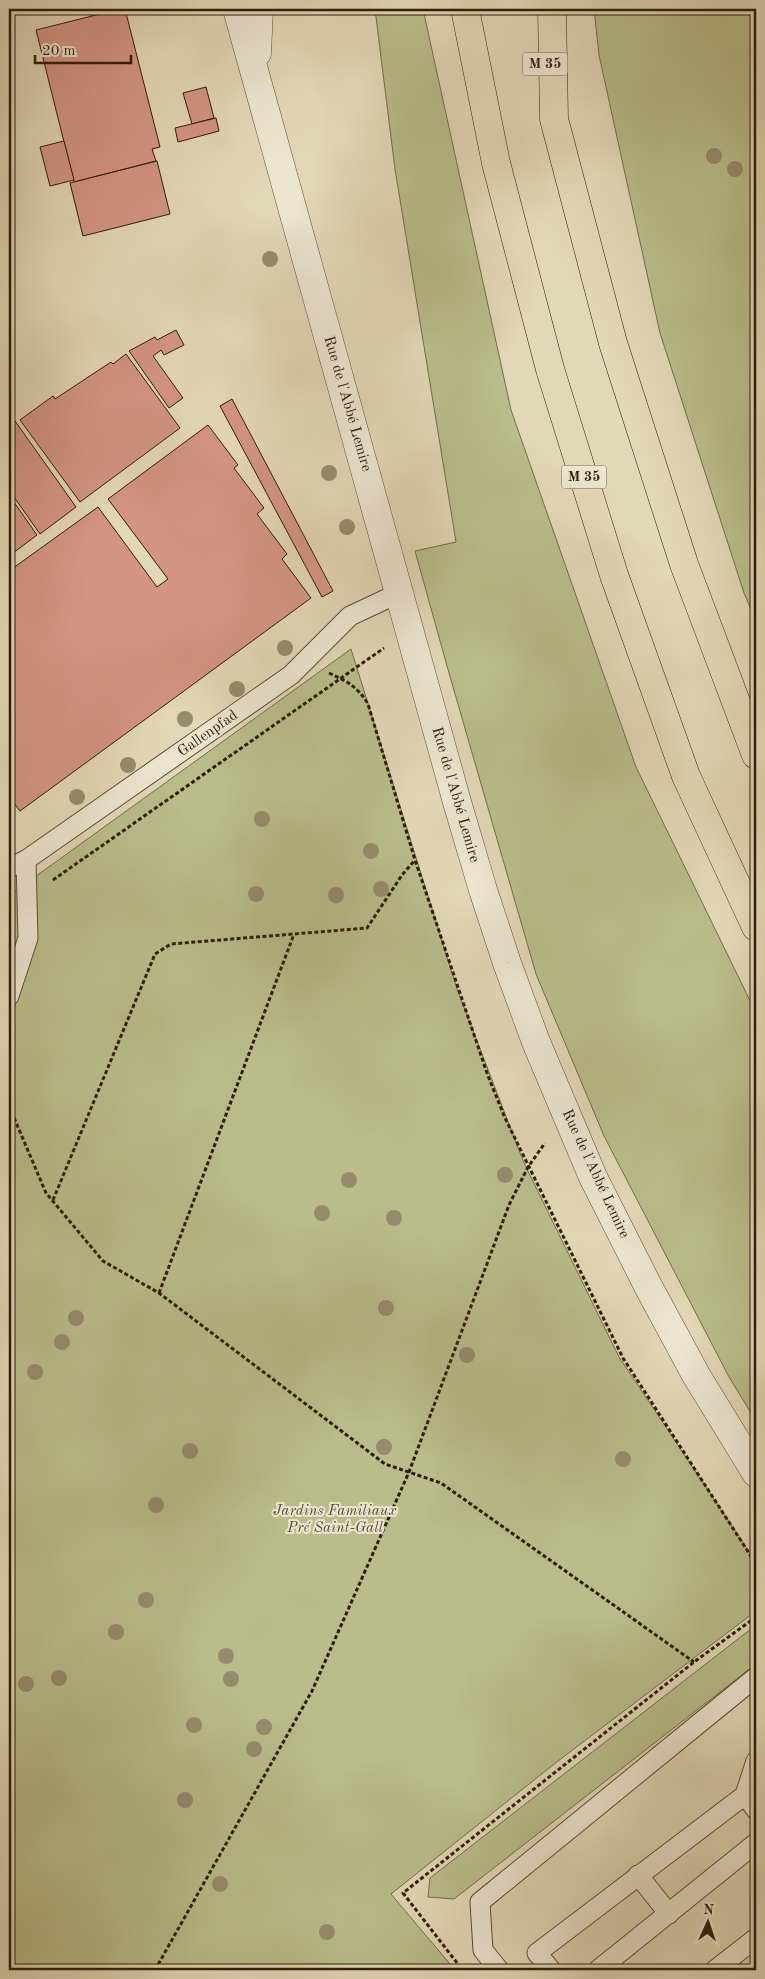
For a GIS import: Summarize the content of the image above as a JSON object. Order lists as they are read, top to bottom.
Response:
{
  "streets": {
    "highway": ["M 35"],
    "street": ["Rue de l'Abbé Lemire"],
    "lane": ["Gallenpfad"]
  },
  "crossings": [
    ["Rue de l'Abbé Lemire", "Gallenpfad"]
  ],
  "parks": ["Jardins Familiaux Pré Saint-Gall"],
  "scale_bar": "20 m",
  "north": "top"
}
